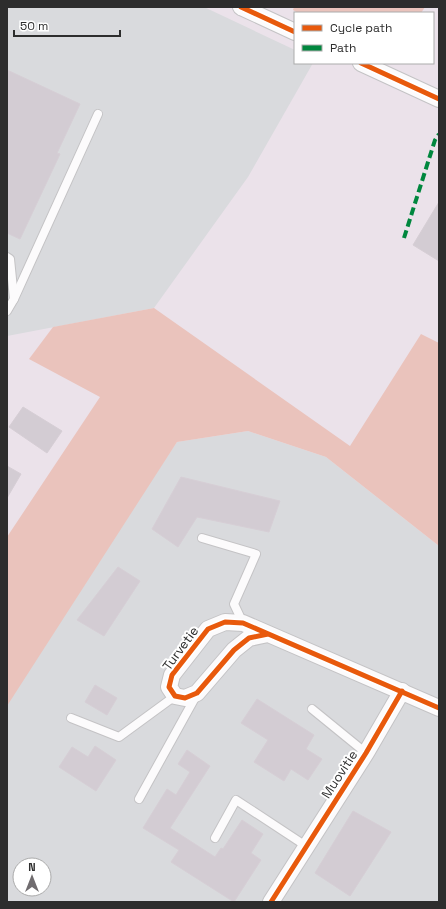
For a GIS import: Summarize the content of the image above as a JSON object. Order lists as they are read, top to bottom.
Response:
{
  "streets": {
    "street": ["Turvetie", "Muovitie"]
  },
  "crossings": [
    ["Turvetie", "Muovitie"]
  ],
  "legend": ["Cycle path", "Path"],
  "scale_bar": "50 m",
  "north": "top"
}
